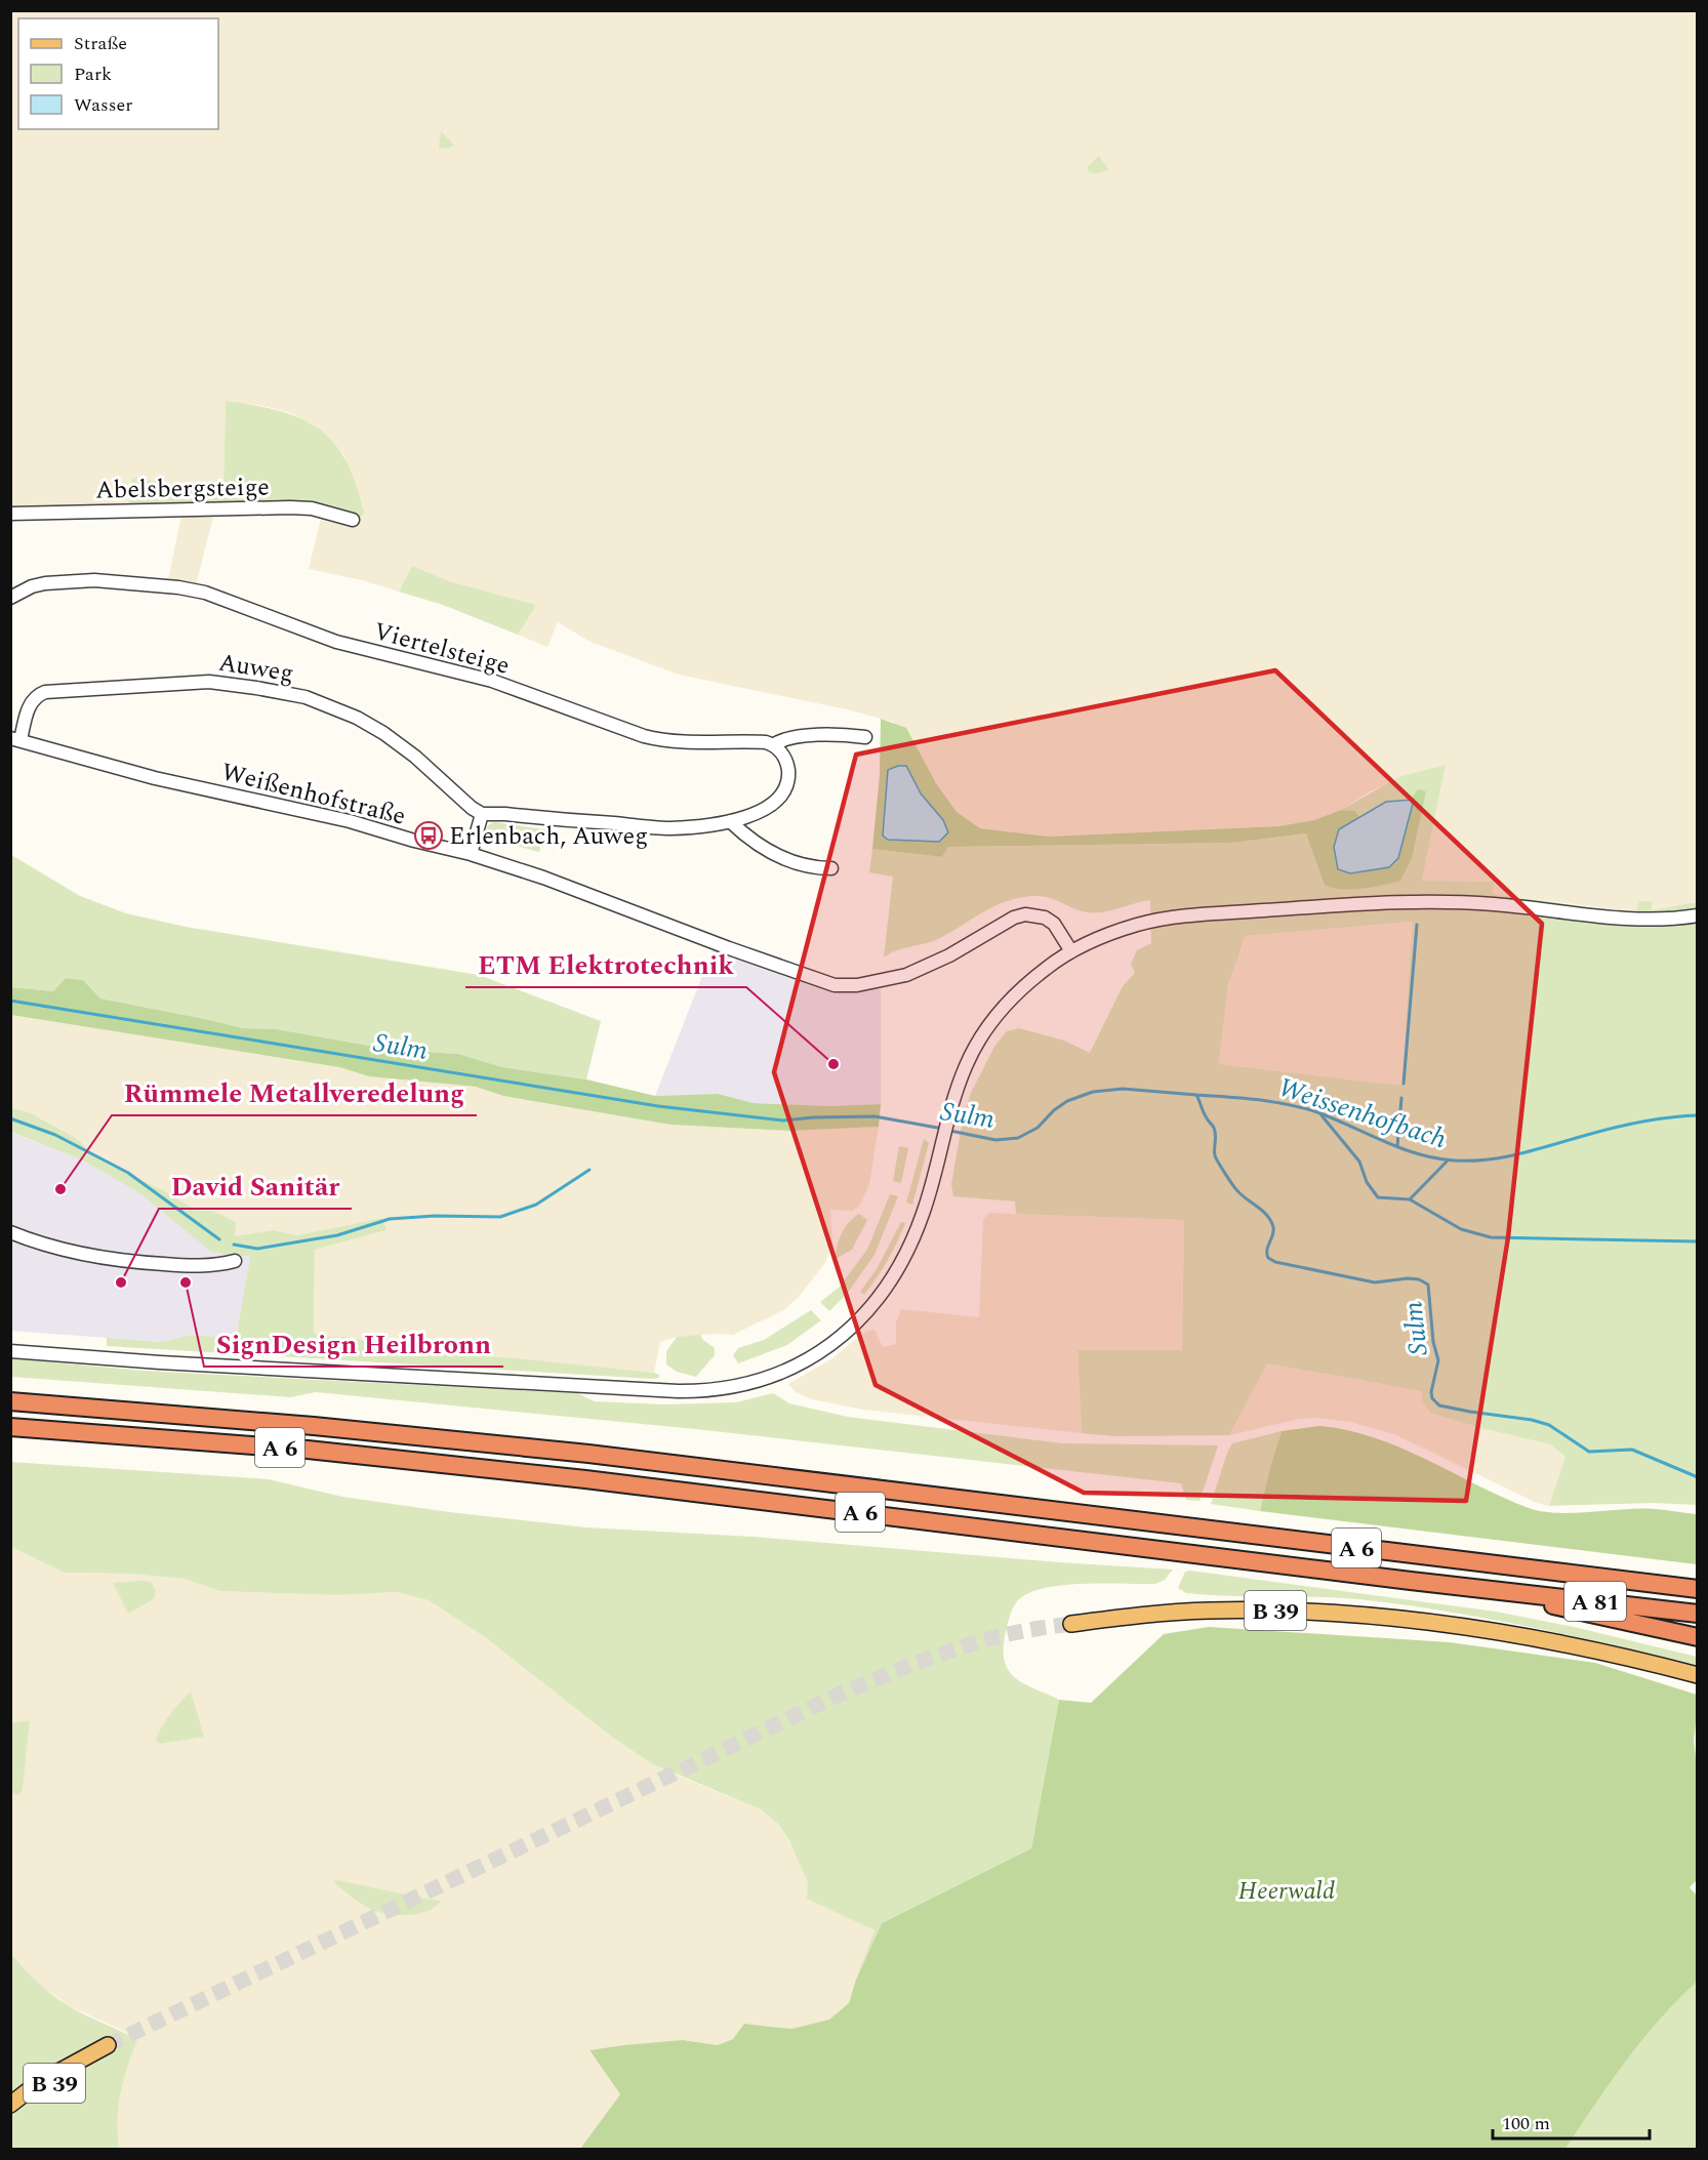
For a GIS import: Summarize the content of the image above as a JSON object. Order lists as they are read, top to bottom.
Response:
{
  "streets": {
    "highway": ["A 6", "A 81"],
    "main road": ["B 39"],
    "street": [
      "Abelsbergsteige",
      "Viertelsteige",
      "Auweg",
      "Weißenhofstraße"
    ]
  },
  "crossings": [
    ["Auweg", "Weißenhofstraße"],
    ["A 6", "A 81"]
  ],
  "water": ["Sulm", "Weissenhofbach"],
  "parks": ["Heerwald"],
  "places": {
    "bus stop": ["Erlenbach, Auweg"],
    "other": [
      "ETM Elektrotechnik",
      "Rümmele Metallveredelung",
      "David Sanitär",
      "SignDesign Heilbronn"
    ]
  },
  "legend": ["Straße", "Park", "Wasser"],
  "scale_bar": "100 m"
}
